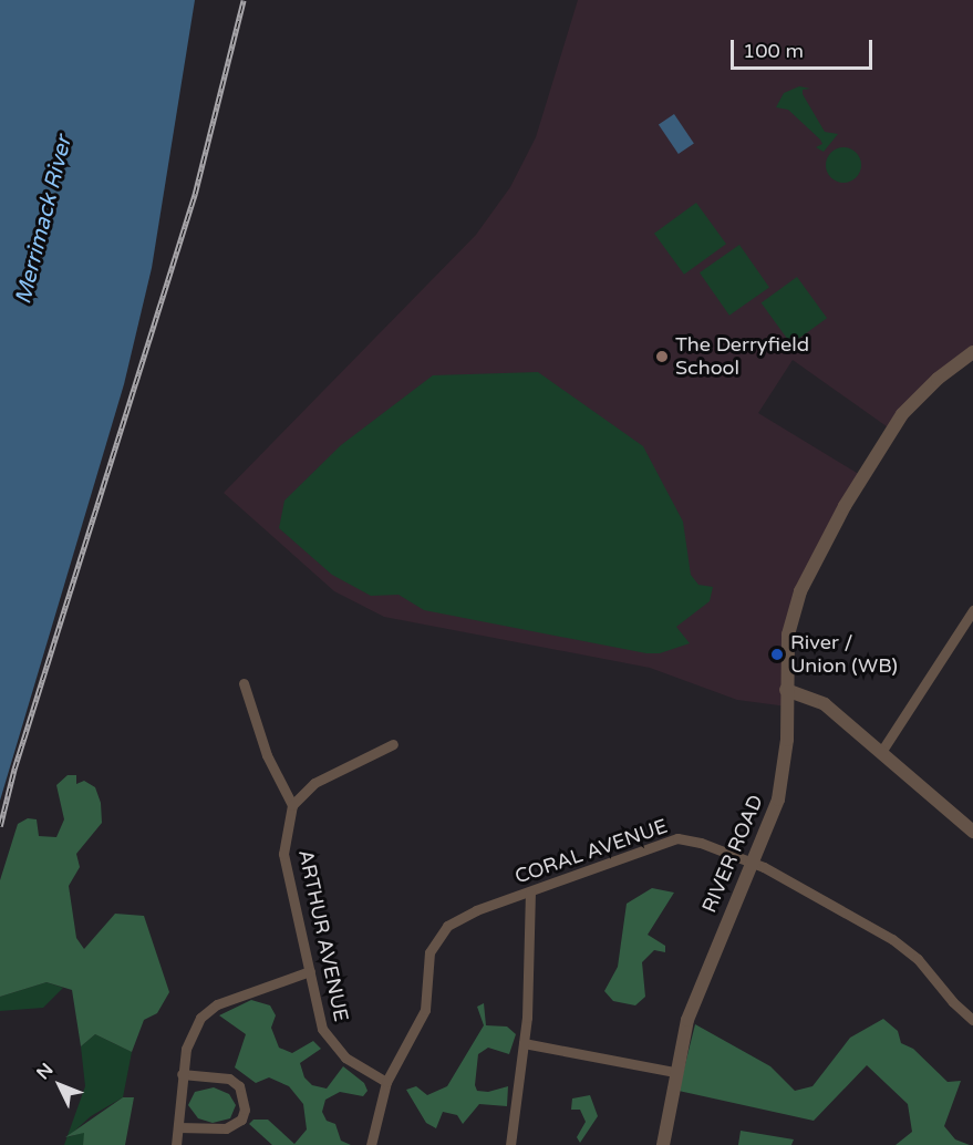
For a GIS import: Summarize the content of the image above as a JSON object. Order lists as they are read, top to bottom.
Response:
{
  "streets": {
    "street": ["CORAL AVENUE", "RIVER ROAD", "ARTHUR AVENUE"]
  },
  "crossings": [
    ["CORAL AVENUE", "RIVER ROAD"],
    ["CORAL AVENUE", "ARTHUR AVENUE"]
  ],
  "water": ["Merrimack River"],
  "places": ["The Derryfield School", "River / Union (WB)"],
  "scale_bar": "100 m",
  "north": "top left"
}
